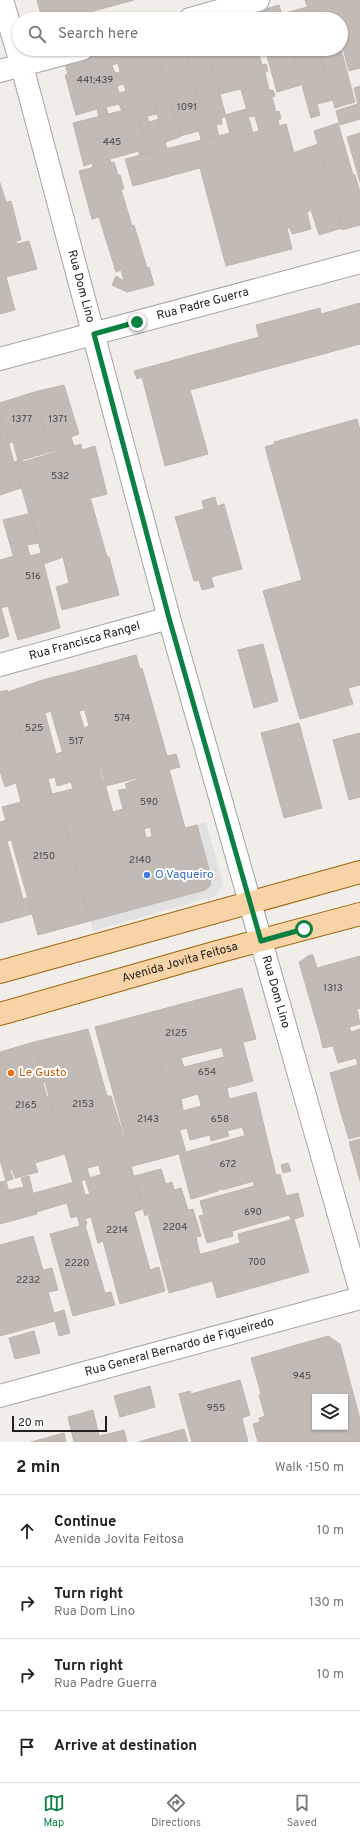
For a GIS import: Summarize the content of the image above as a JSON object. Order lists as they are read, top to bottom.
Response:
{
  "streets": {
    "main road": ["Avenida Jovita Feitosa"],
    "street": [
      "Rua Dom Lino",
      "Rua Padre Guerra",
      "Rua Francisca Rangel",
      "Rua General Bernardo de Figueiredo"
    ]
  },
  "crossings": [
    ["Rua Dom Lino", "Rua Padre Guerra"],
    ["Rua Dom Lino", "Rua Francisca Rangel"],
    ["Rua Dom Lino", "Avenida Jovita Feitosa"]
  ],
  "places": ["O Vaqueiro", "Le Gusto"],
  "house_numbers": [
    "441;439",
    "1091",
    "445",
    "1377",
    "1371",
    "532",
    "516",
    "574",
    "525",
    "517",
    "590",
    "2150",
    "2140",
    "1313",
    "2125",
    "654",
    "2153",
    "2165",
    "2143",
    "658",
    "672",
    "690",
    "2204",
    "2214",
    "700",
    "2220",
    "2232",
    "945",
    "955"
  ],
  "scale_bar": "20 m",
  "page": {
    "search": "Search here",
    "scale": "20 m",
    "heading": ["2 min", "Walk · 150 m"],
    "list": [
      ["Continue", "Avenida Jovita Feitosa", "10 m"],
      ["Turn right", "Rua Dom Lino", "130 m"],
      ["Turn right", "Rua Padre Guerra", "10 m"],
      "Arrive at destination"
    ],
    "nav": ["Map", "Directions", "Saved"]
  }
}
